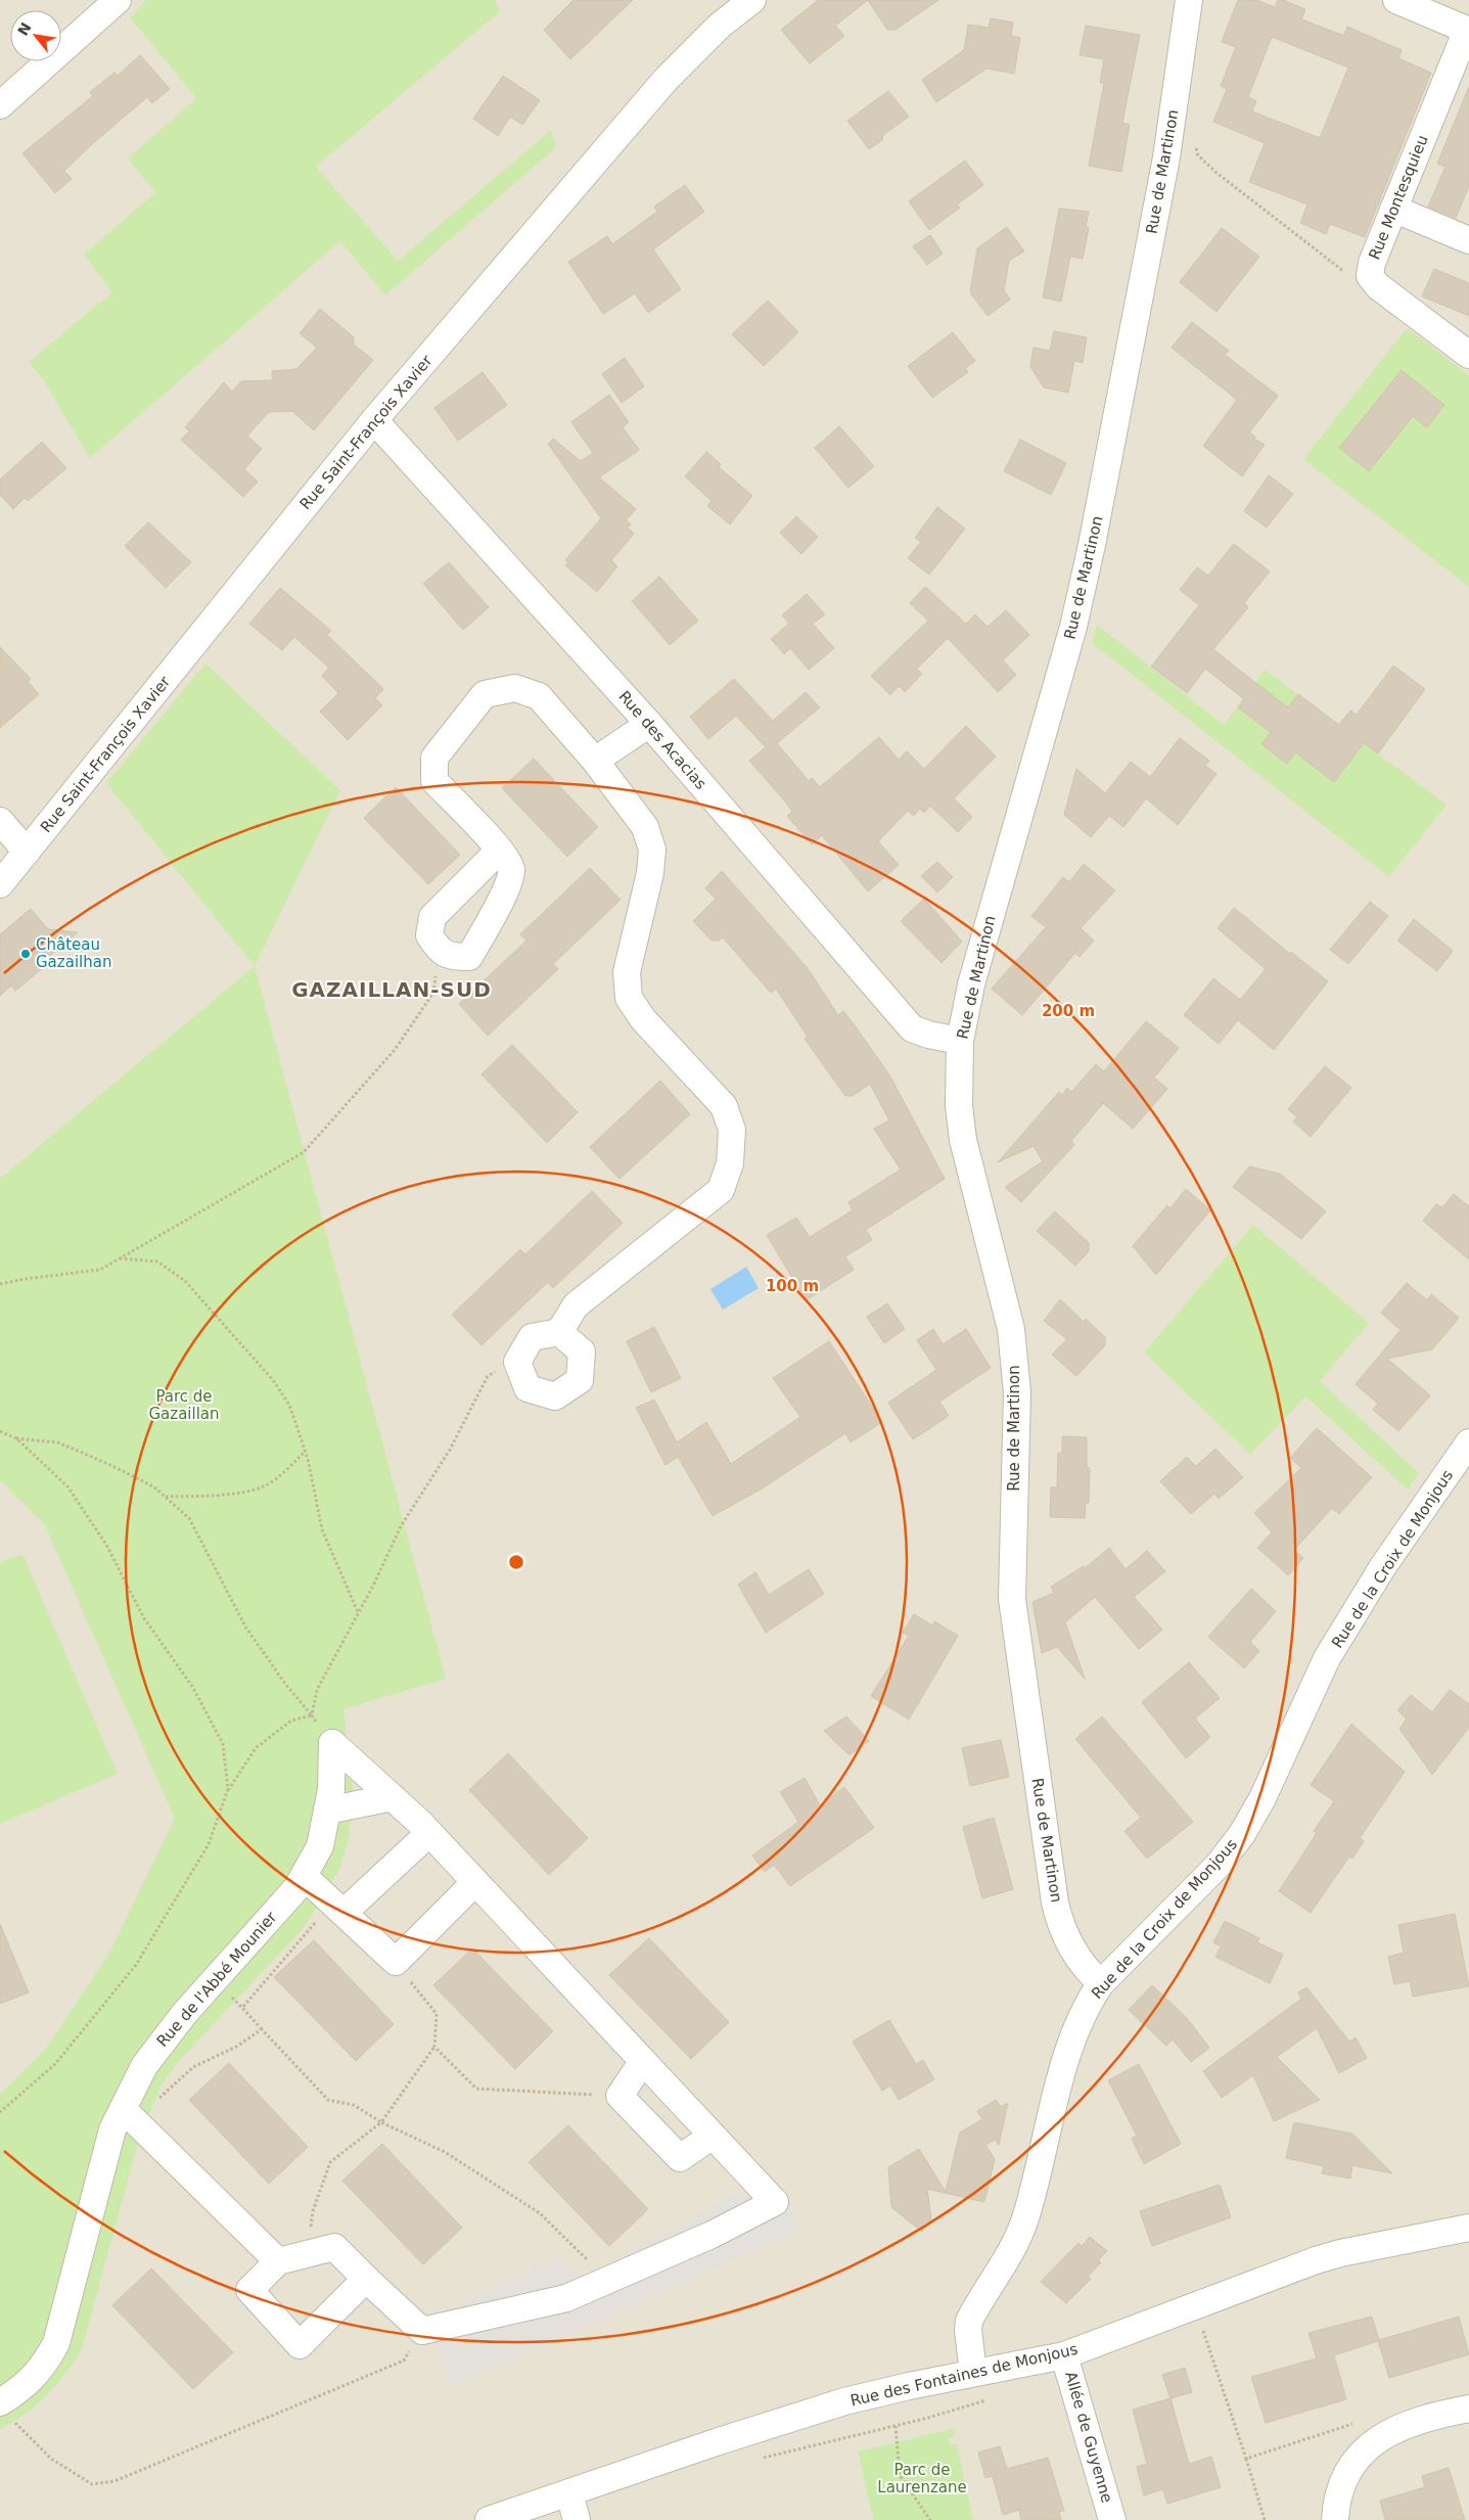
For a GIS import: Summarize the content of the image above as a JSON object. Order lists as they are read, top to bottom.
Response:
{
  "streets": {
    "street": [
      "Rue de Martinon",
      "Rue Montesquieu",
      "Rue Saint-François Xavier",
      "Rue des Acacias",
      "Rue de la Croix de Monjous",
      "Rue de l'Abbé Mounier",
      "Rue des Fontaines de Monjous",
      "Allée de Guyenne"
    ]
  },
  "crossings": [
    ["Rue de Martinon", "Rue des Acacias"],
    ["Rue de Martinon", "Rue de la Croix de Monjous"],
    ["Rue Saint-François Xavier", "Rue des Acacias"],
    ["Rue de la Croix de Monjous", "Rue des Fontaines de Monjous"],
    ["Rue des Fontaines de Monjous", "Allée de Guyenne"]
  ],
  "districts": ["GAZAILLAN-SUD"],
  "parks": ["Parc de Gazaillan", "Parc de Laurenzane"],
  "places": ["Château Gazailhan"],
  "north": "top left",
  "rings": ["200 m", "100 m"]
}
